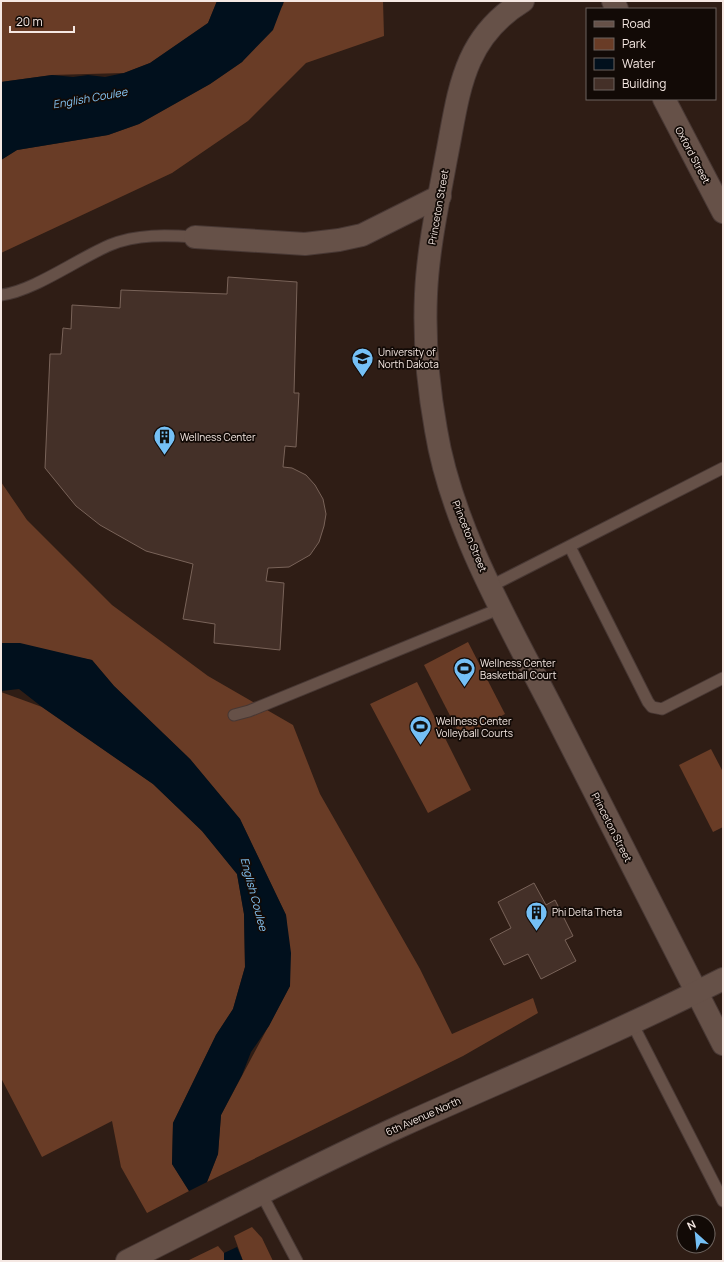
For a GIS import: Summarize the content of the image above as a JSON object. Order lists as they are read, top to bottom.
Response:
{
  "streets": {
    "street": ["Oxford Street", "Princeton Street", "6th Avenue North"]
  },
  "crossings": [
    ["Princeton Street", "6th Avenue North"]
  ],
  "water": ["English Coulee"],
  "places": {
    "school or university": ["University of North Dakota"],
    "building": ["Wellness Center", "Phi Delta Theta"],
    "sports": ["Wellness Center Basketball Court", "Wellness Center Volleyball Courts"]
  },
  "legend": [
    "Road",
    "Park",
    "Water",
    "Building"
  ],
  "scale_bar": "20 m",
  "north": "top left"
}
